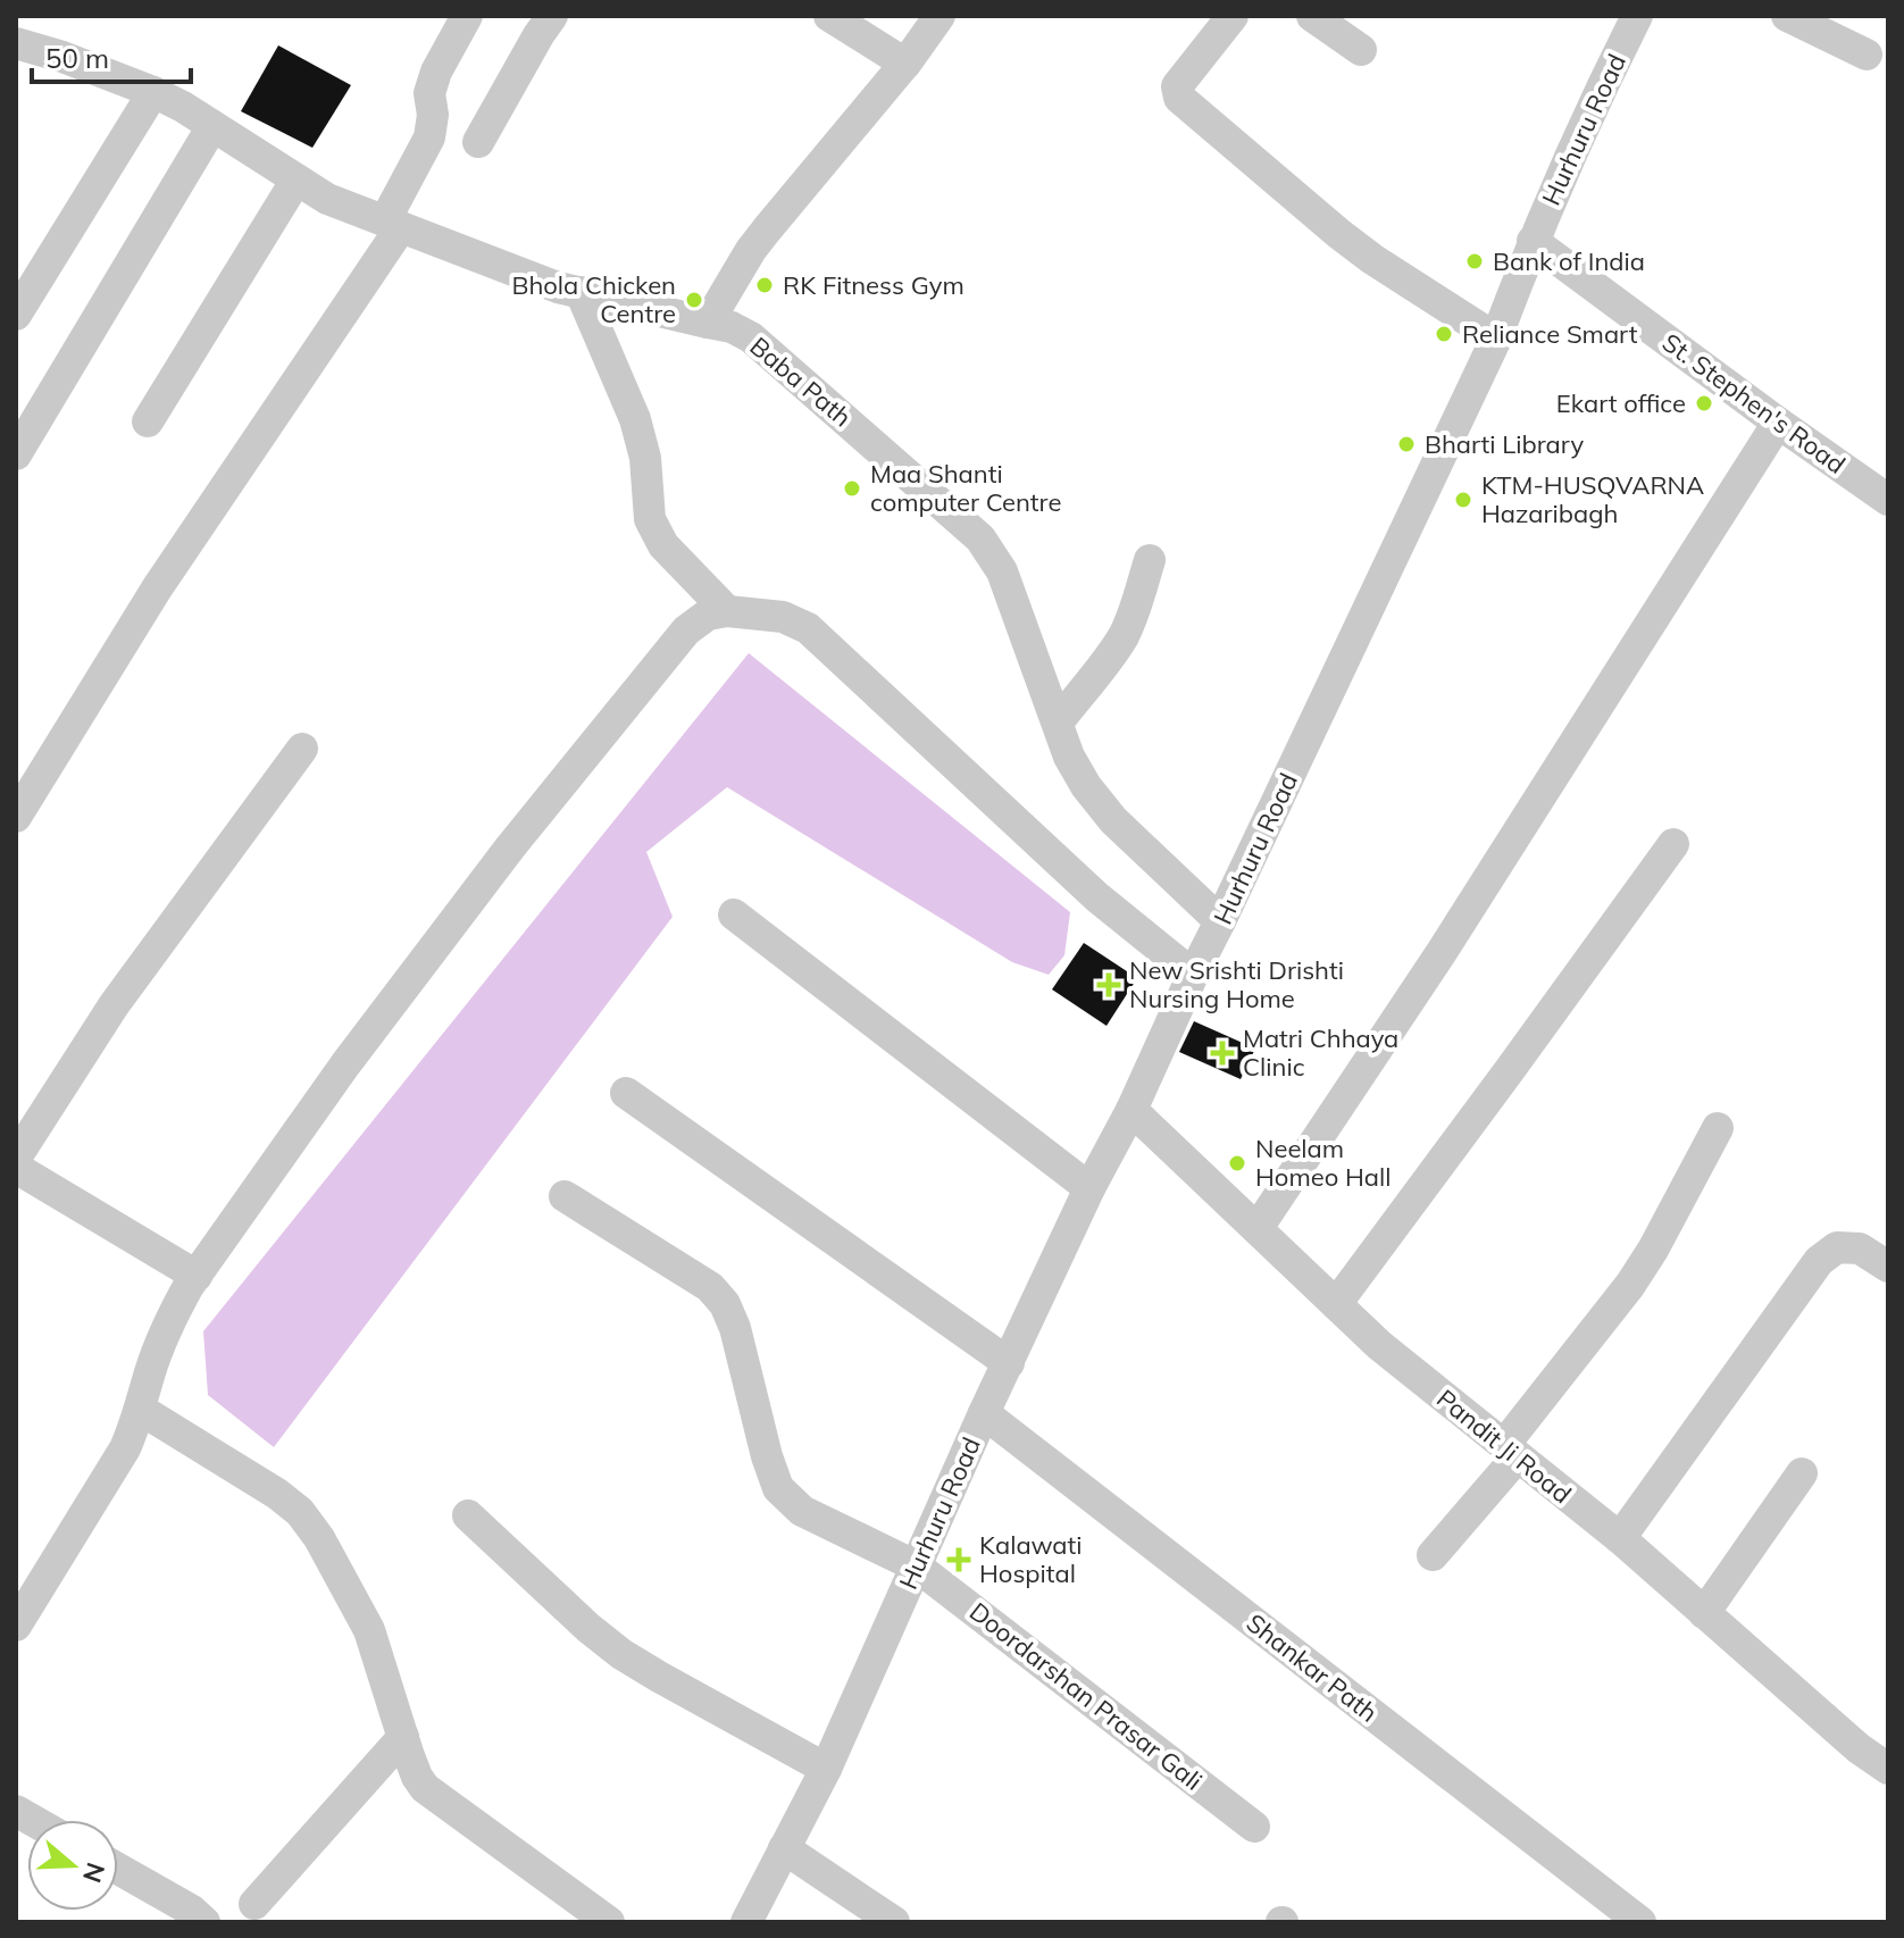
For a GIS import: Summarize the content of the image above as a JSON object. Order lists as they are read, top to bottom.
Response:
{
  "streets": {
    "street": [
      "Hurhuru Road",
      "Baba Path",
      "St. Stephen's Road",
      "Pandit Ji Road",
      "Shankar Path",
      "Doordarshan Prasar Gali"
    ]
  },
  "crossings": [
    ["Hurhuru Road", "Baba Path"],
    ["Hurhuru Road", "St. Stephen's Road"],
    ["Hurhuru Road", "Pandit Ji Road"],
    ["Hurhuru Road", "Shankar Path"],
    ["Hurhuru Road", "Doordarshan Prasar Gali"]
  ],
  "places": {
    "other": [
      "Bank of India",
      "RK Fitness Gym",
      "Bhola Chicken Centre",
      "Reliance Smart",
      "Ekart office",
      "Bharti Library",
      "Maa Shanti computer Centre",
      "KTM-HUSQVARNA Hazaribagh",
      "Neelam Homeo Hall"
    ],
    "health": ["New Srishti Drishti Nursing Home", "Matri Chhaya Clinic", "Kalawati Hospital"]
  },
  "scale_bar": "50 m",
  "north": "right"
}
